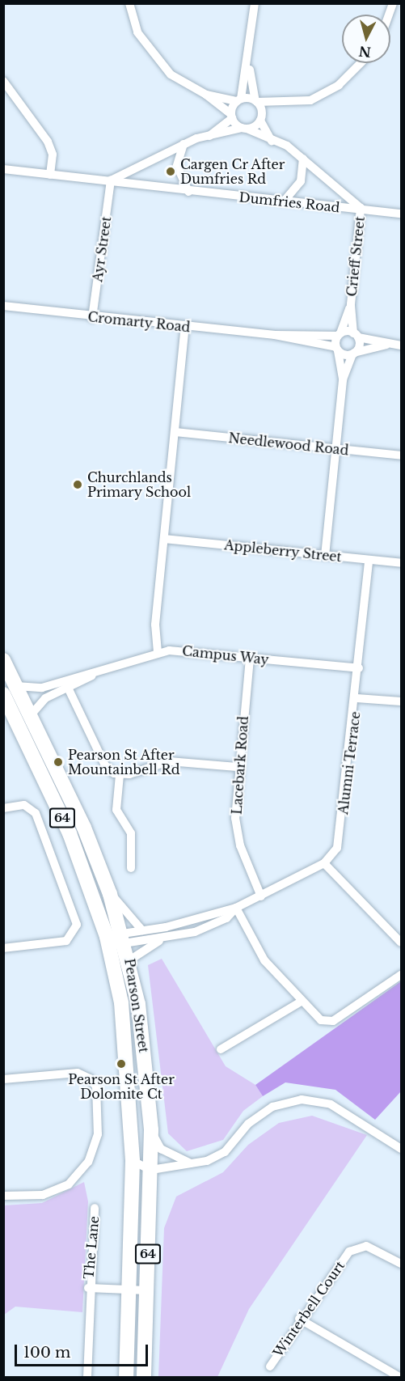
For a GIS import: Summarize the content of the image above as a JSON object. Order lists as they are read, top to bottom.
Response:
{
  "streets": {
    "main road": ["64", "Pearson Street"],
    "street": [
      "Dumfries Road",
      "Ayr Street",
      "Crieff Street",
      "Cromarty Road",
      "Needlewood Road",
      "Appleberry Street",
      "Campus Way",
      "Alumni Terrace",
      "Lacebark Road",
      "The Lane",
      "Winterbell Court"
    ]
  },
  "crossings": [
    ["Dumfries Road", "Ayr Street"],
    ["Dumfries Road", "Crieff Street"],
    ["Ayr Street", "Cromarty Road"],
    ["Crieff Street", "Cromarty Road"],
    ["Appleberry Street", "Alumni Terrace"],
    ["Campus Way", "Alumni Terrace"],
    ["Campus Way", "Lacebark Road"],
    ["Campus Way", "Pearson Street"],
    ["Alumni Terrace", "Lacebark Road"],
    ["Alumni Terrace", "Pearson Street"],
    ["Pearson Street", "The Lane"]
  ],
  "places": [
    "Cargen Cr After Dumfries Rd",
    "Churchlands Primary School",
    "Pearson St After Mountainbell Rd",
    "Pearson St After Dolomite Ct"
  ],
  "scale_bar": "100 m",
  "north": "bottom"
}
